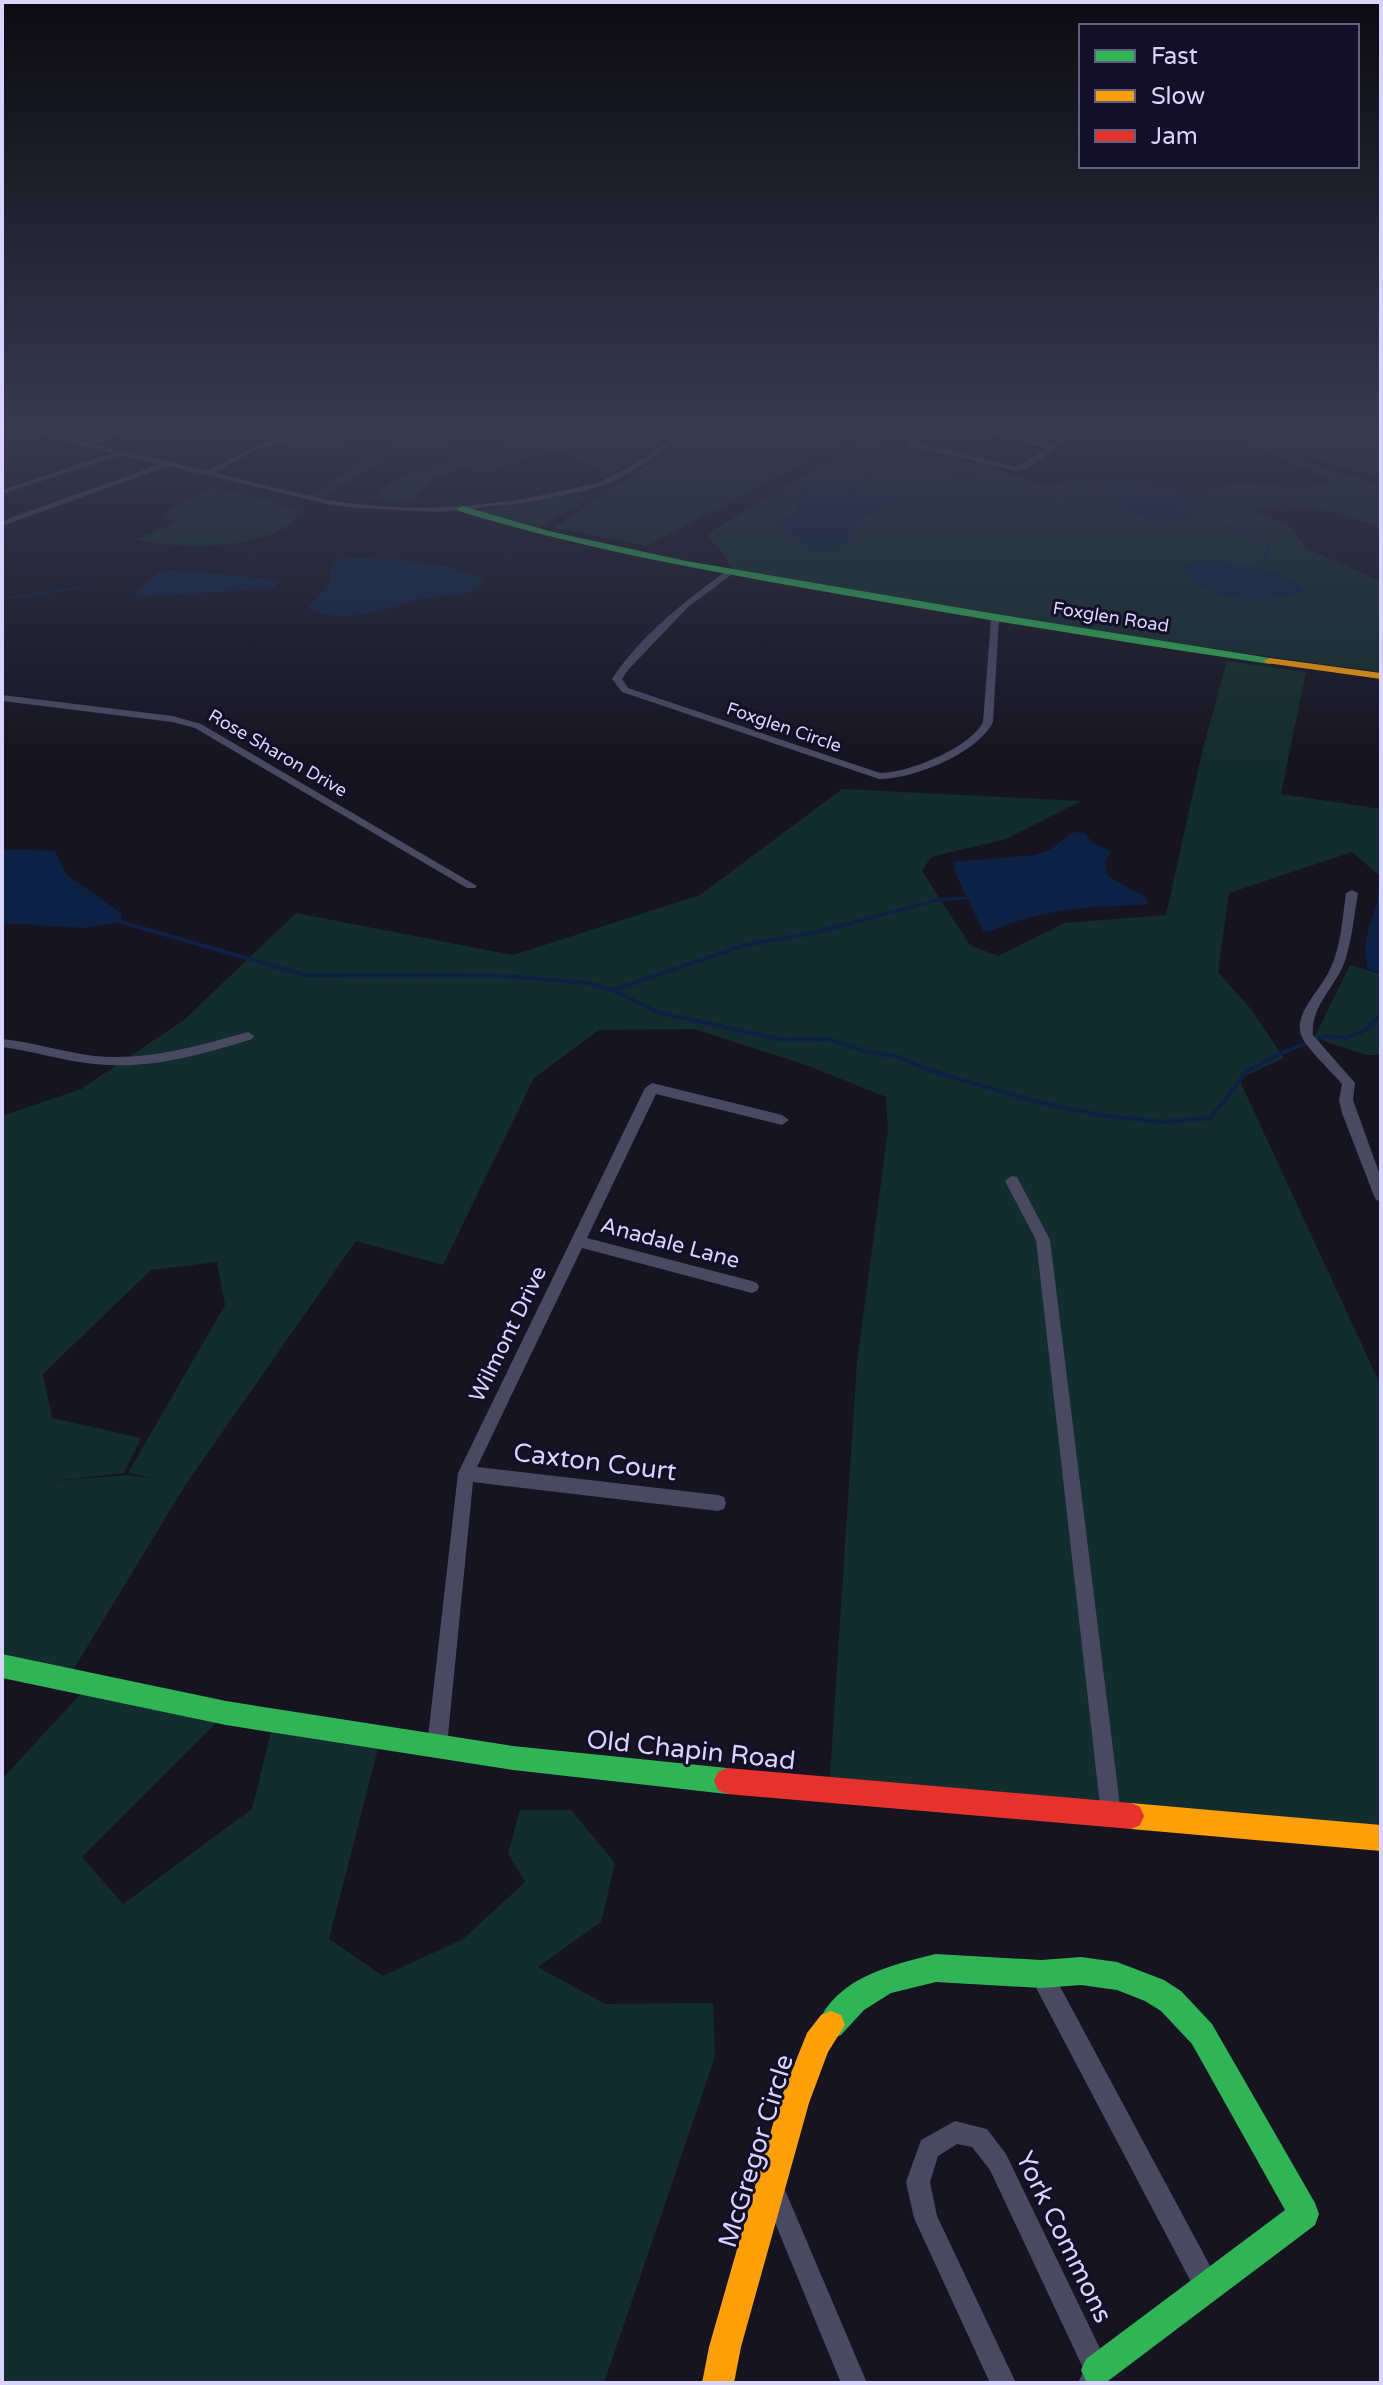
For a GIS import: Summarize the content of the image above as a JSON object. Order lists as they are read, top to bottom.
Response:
{
  "streets": {
    "street": [
      "Foxglen Road",
      "Foxglen Circle",
      "Rose Sharon Drive",
      "Anadale Lane",
      "Wilmont Drive",
      "Caxton Court",
      "Old Chapin Road",
      "McGregor Circle",
      "York Commons"
    ]
  },
  "crossings": [
    ["Foxglen Road", "Foxglen Circle"],
    ["Anadale Lane", "Wilmont Drive"],
    ["Wilmont Drive", "Caxton Court"],
    ["Wilmont Drive", "Old Chapin Road"]
  ],
  "legend": ["Fast", "Slow", "Jam"]
}
